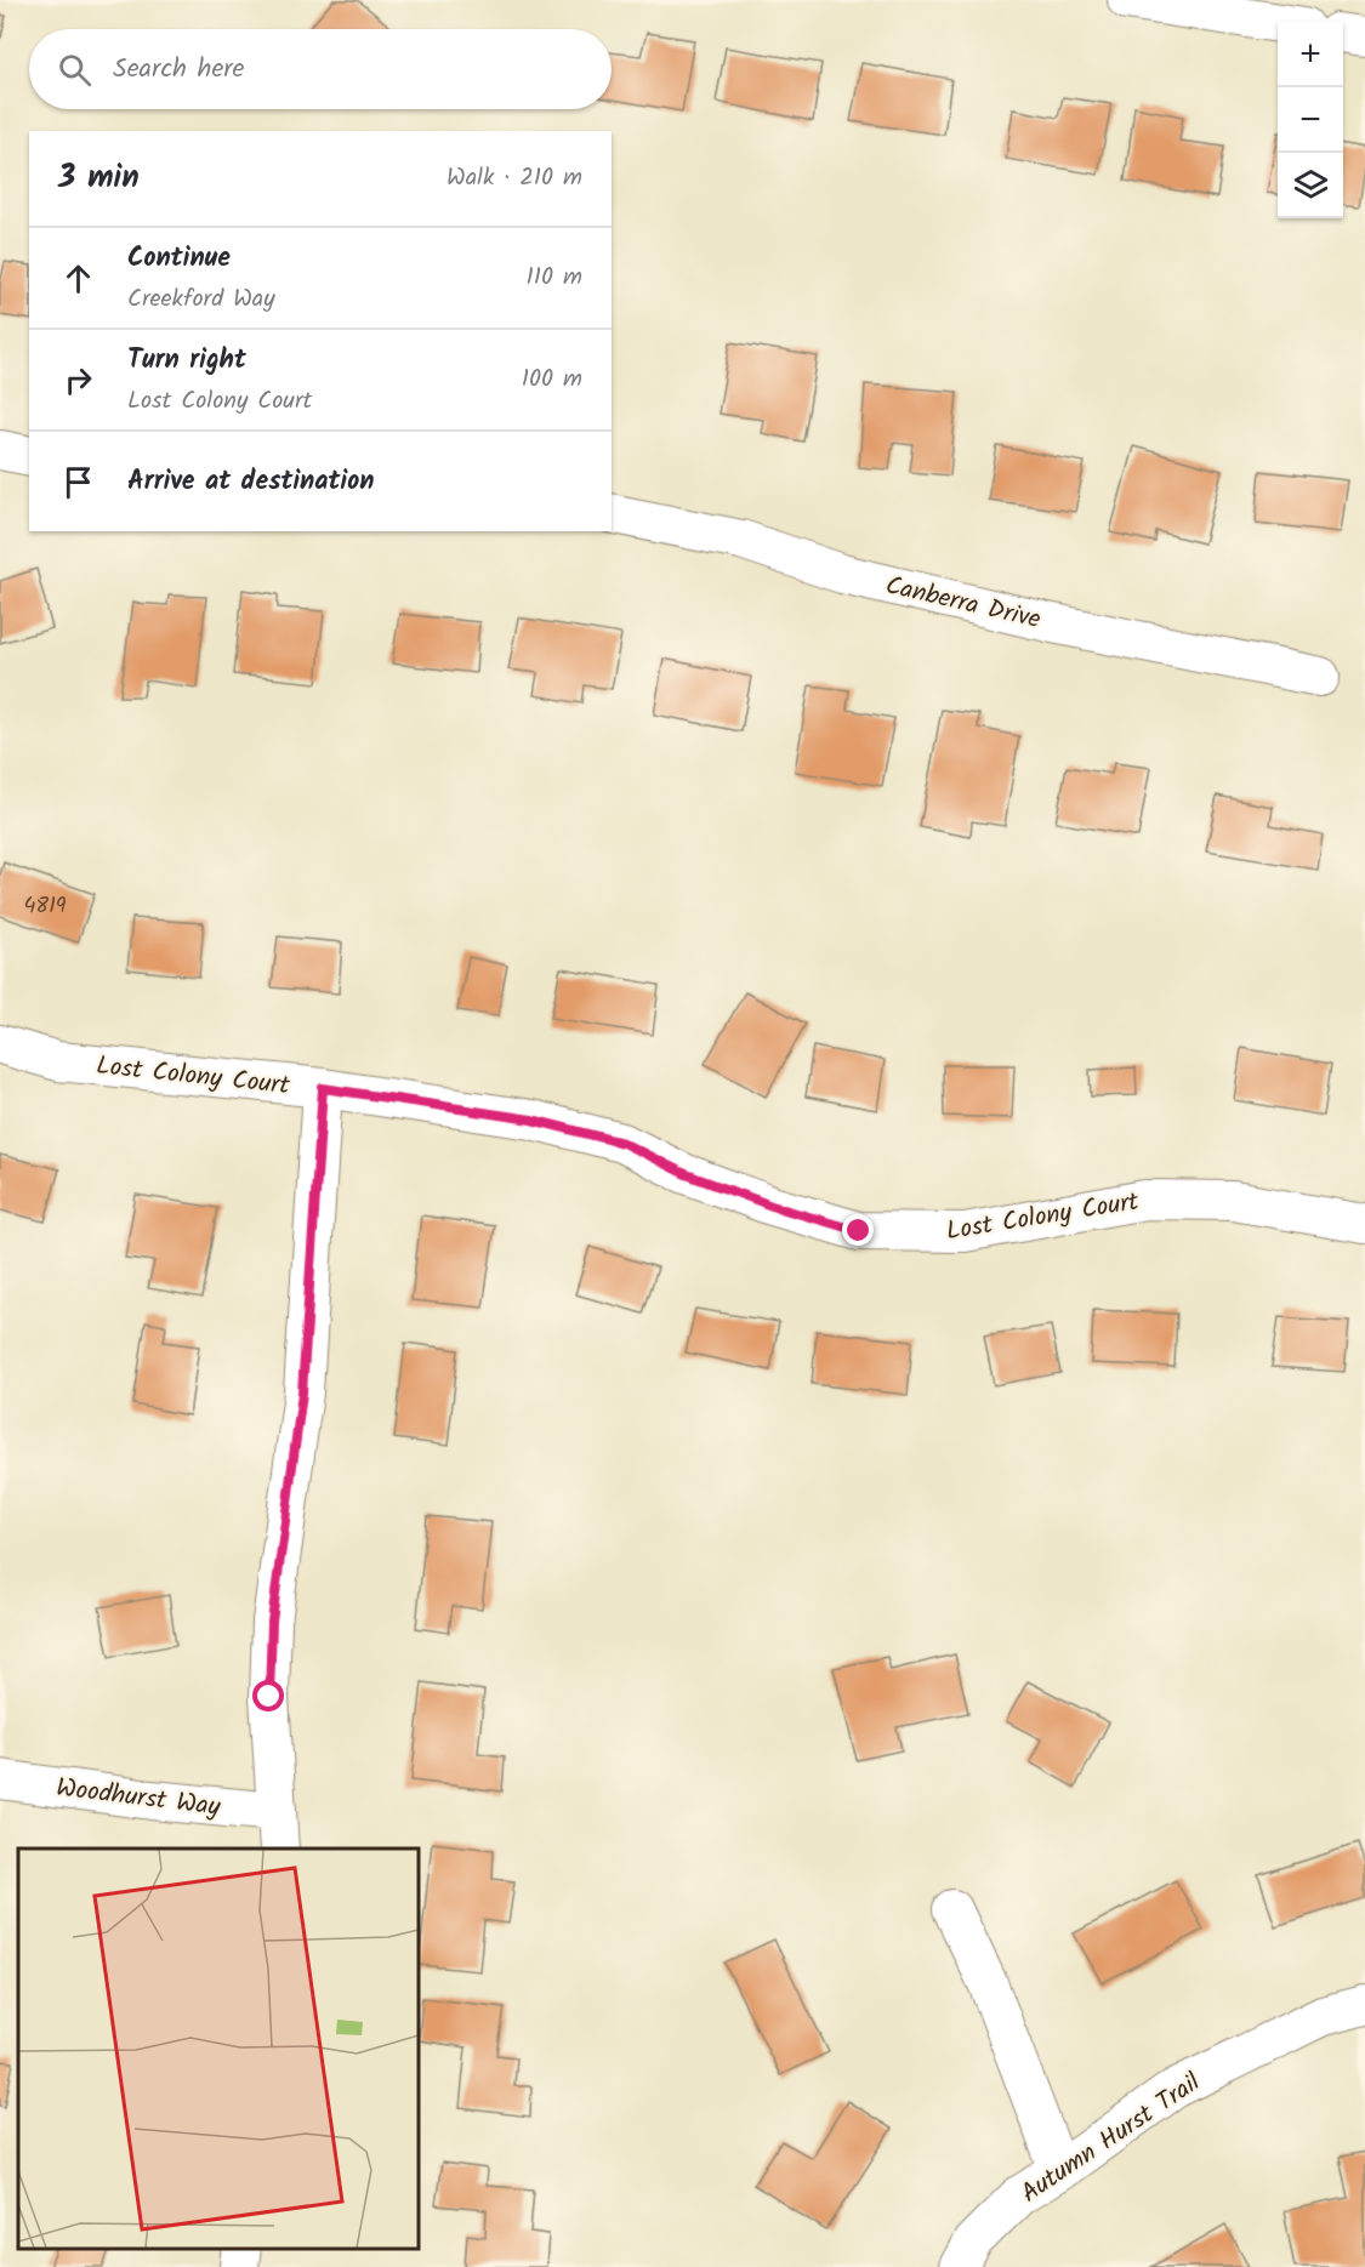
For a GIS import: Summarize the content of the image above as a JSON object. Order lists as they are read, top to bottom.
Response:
{
  "streets": {
    "street": [
      "Canberra Drive",
      "Lost Colony Court",
      "Woodhurst Way",
      "Autumn Hurst Trail"
    ]
  },
  "house_numbers": ["4819"],
  "page": {
    "map_buttons": ["+", "−"],
    "search": "Search here",
    "heading": ["3 min", "Walk · 210 m"],
    "list": [
      ["Continue", "Creekford Way", "110 m"],
      ["Turn right", "Lost Colony Court", "100 m"],
      "Arrive at destination"
    ]
  }
}
